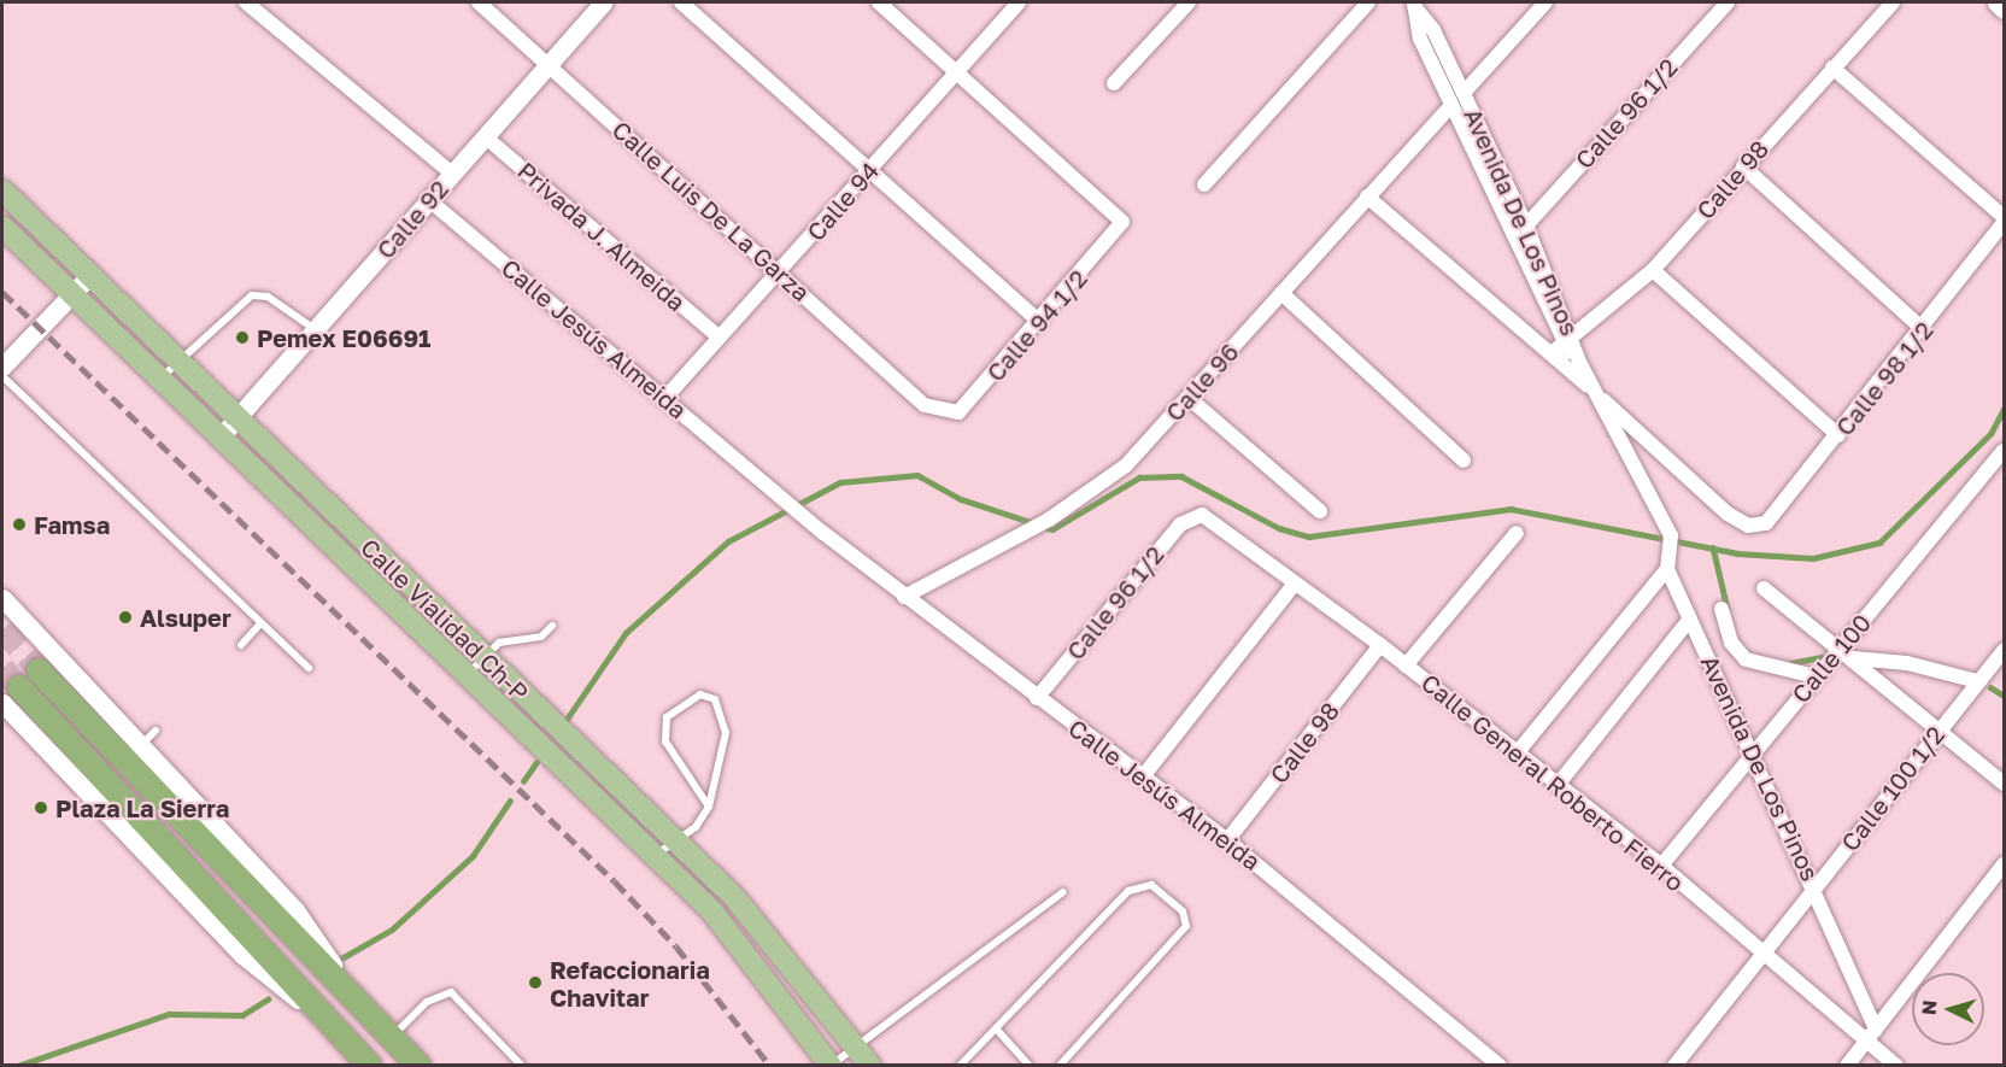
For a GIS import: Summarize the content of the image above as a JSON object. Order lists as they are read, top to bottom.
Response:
{
  "streets": {
    "main road": ["Calle Vialidad Ch-P"],
    "street": [
      "Calle 96 1/2",
      "Calle 98",
      "Calle 94",
      "Calle Luis De La Garza",
      "Calle 92",
      "Avenida De Los Pinos",
      "Privada J. Almeida",
      "Calle 94 1/2",
      "Calle Jesús Almeida",
      "Calle 98 1/2",
      "Calle 96",
      "Calle 100",
      "Calle General Roberto Fierro",
      "Calle 100 1/2"
    ]
  },
  "crossings": [
    ["Calle 96 1/2", "Avenida De Los Pinos"],
    ["Calle 96 1/2", "Calle Jesús Almeida"],
    ["Calle 96 1/2", "Calle General Roberto Fierro"],
    ["Calle 98", "Avenida De Los Pinos"],
    ["Calle 98", "Calle Jesús Almeida"],
    ["Calle 98", "Calle General Roberto Fierro"],
    ["Calle 94", "Calle Luis De La Garza"],
    ["Calle 94", "Privada J. Almeida"],
    ["Calle 94", "Calle 94 1/2"],
    ["Calle 94", "Calle Jesús Almeida"],
    ["Calle Luis De La Garza", "Calle 92"],
    ["Calle Luis De La Garza", "Calle 94 1/2"],
    ["Calle 92", "Privada J. Almeida"],
    ["Calle 92", "Calle Jesús Almeida"],
    ["Calle 92", "Calle Vialidad Ch-P"],
    ["Avenida De Los Pinos", "Calle 98 1/2"],
    ["Avenida De Los Pinos", "Calle 96"],
    ["Avenida De Los Pinos", "Calle 100"],
    ["Avenida De Los Pinos", "Calle General Roberto Fierro"],
    ["Avenida De Los Pinos", "Calle 100 1/2"],
    ["Calle Jesús Almeida", "Calle 96"],
    ["Calle 100", "Calle General Roberto Fierro"],
    ["Calle General Roberto Fierro", "Calle 100 1/2"]
  ],
  "places": [
    "Pemex E06691",
    "Famsa",
    "Alsuper",
    "Plaza La Sierra",
    "Refaccionaria Chavitar"
  ],
  "north": "left"
}
